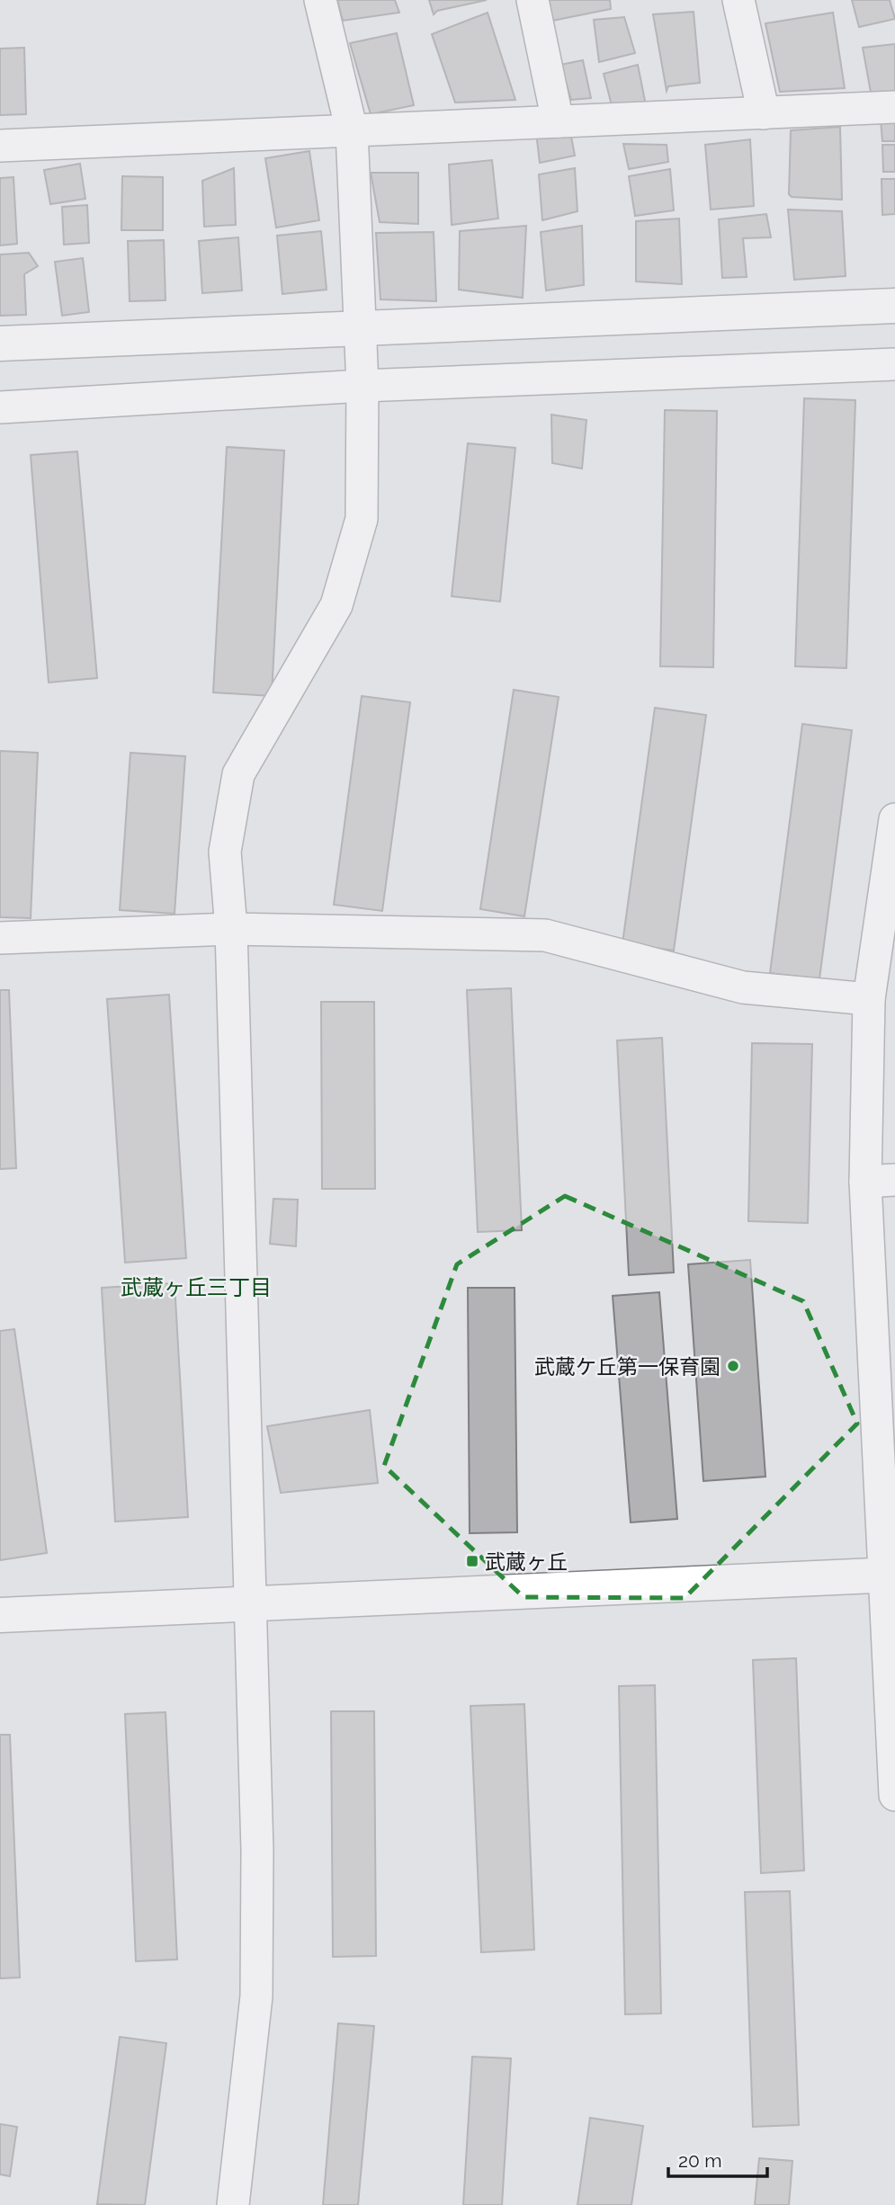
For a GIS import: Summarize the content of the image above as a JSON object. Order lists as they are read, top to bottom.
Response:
{
  "districts": ["武蔵ヶ丘三丁目"],
  "places": {
    "other": ["武蔵ケ丘第一保育園"],
    "transit": ["武蔵ヶ丘"]
  },
  "scale_bar": "20 m"
}
